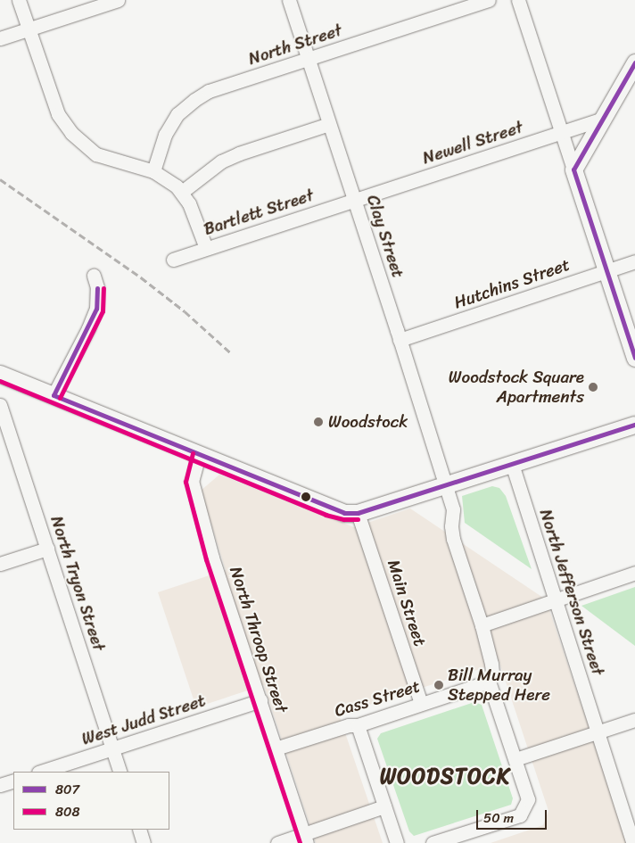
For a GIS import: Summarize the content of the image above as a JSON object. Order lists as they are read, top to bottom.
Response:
{
  "streets": {
    "street": [
      "North Street",
      "Newell Street",
      "Bartlett Street",
      "Clay Street",
      "Hutchins Street",
      "North Tryon Street",
      "North Jefferson Street",
      "Main Street",
      "North Throop Street",
      "Cass Street",
      "West Judd Street"
    ]
  },
  "crossings": [
    ["North Street", "Clay Street"],
    ["Newell Street", "Bartlett Street"],
    ["Newell Street", "Clay Street"],
    ["Bartlett Street", "Clay Street"],
    ["Clay Street", "Hutchins Street"],
    ["Clay Street", "Cass Street"],
    ["North Tryon Street", "West Judd Street"],
    ["Main Street", "Cass Street"],
    ["North Throop Street", "Cass Street"],
    ["North Throop Street", "West Judd Street"]
  ],
  "districts": ["WOODSTOCK"],
  "places": ["Woodstock Square Apartments", "Woodstock", "Bill Murray Stepped Here"],
  "lines": ["transit line 807", "transit line 808"],
  "legend": ["807", "808"],
  "scale_bar": "50 m"
}
